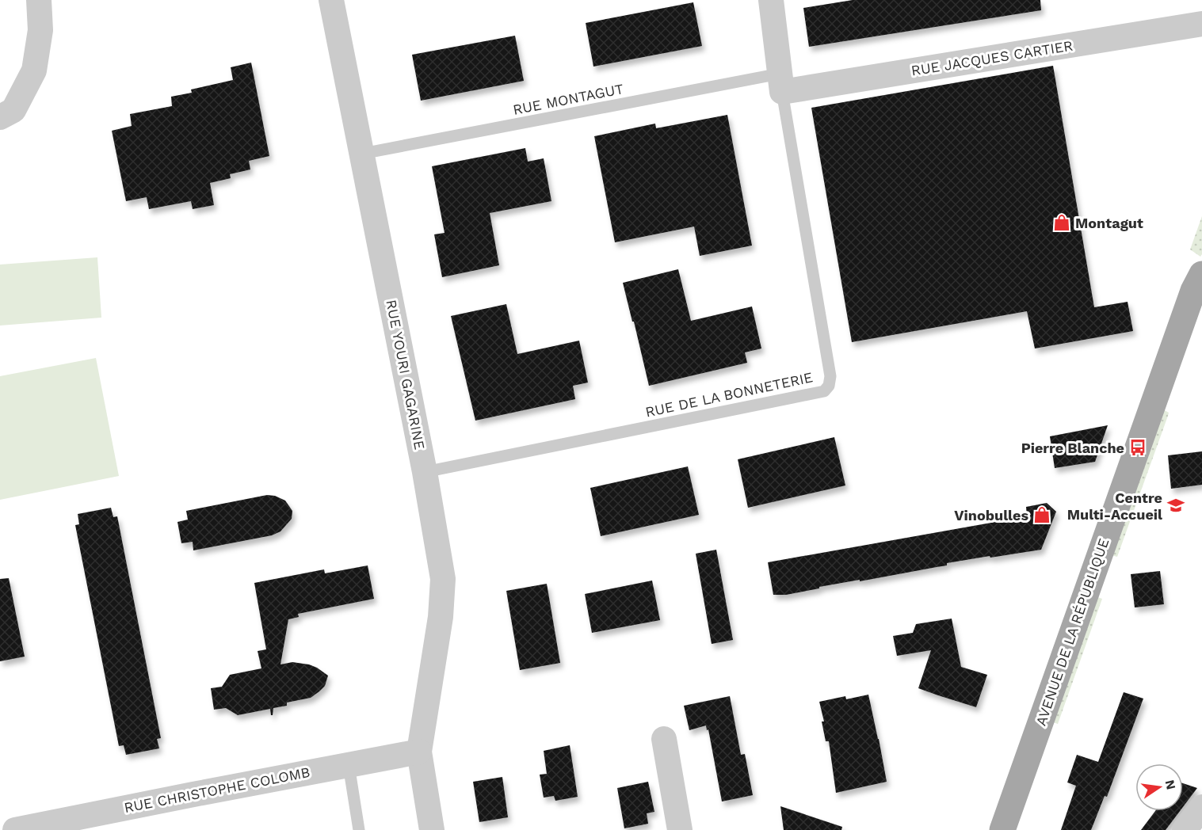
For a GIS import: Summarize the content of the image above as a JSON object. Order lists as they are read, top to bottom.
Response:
{
  "streets": {
    "main road": ["AVENUE DE LA RÉPUBLIQUE"],
    "street": ["RUE JACQUES CARTIER", "RUE YOURI GAGARINE", "RUE CHRISTOPHE COLOMB"],
    "lane": ["RUE MONTAGUT", "RUE DE LA BONNETERIE"]
  },
  "crossings": [
    ["RUE JACQUES CARTIER", "RUE MONTAGUT"],
    ["RUE JACQUES CARTIER", "RUE DE LA BONNETERIE"],
    ["RUE MONTAGUT", "RUE YOURI GAGARINE"],
    ["RUE MONTAGUT", "RUE DE LA BONNETERIE"],
    ["RUE YOURI GAGARINE", "RUE DE LA BONNETERIE"],
    ["RUE YOURI GAGARINE", "RUE CHRISTOPHE COLOMB"]
  ],
  "places": {
    "shop": ["Montagut", "Vinobulles"],
    "bus stop": ["Pierre Blanche"],
    "school or university": ["Centre Multi-Accueil"]
  },
  "north": "right"
}
